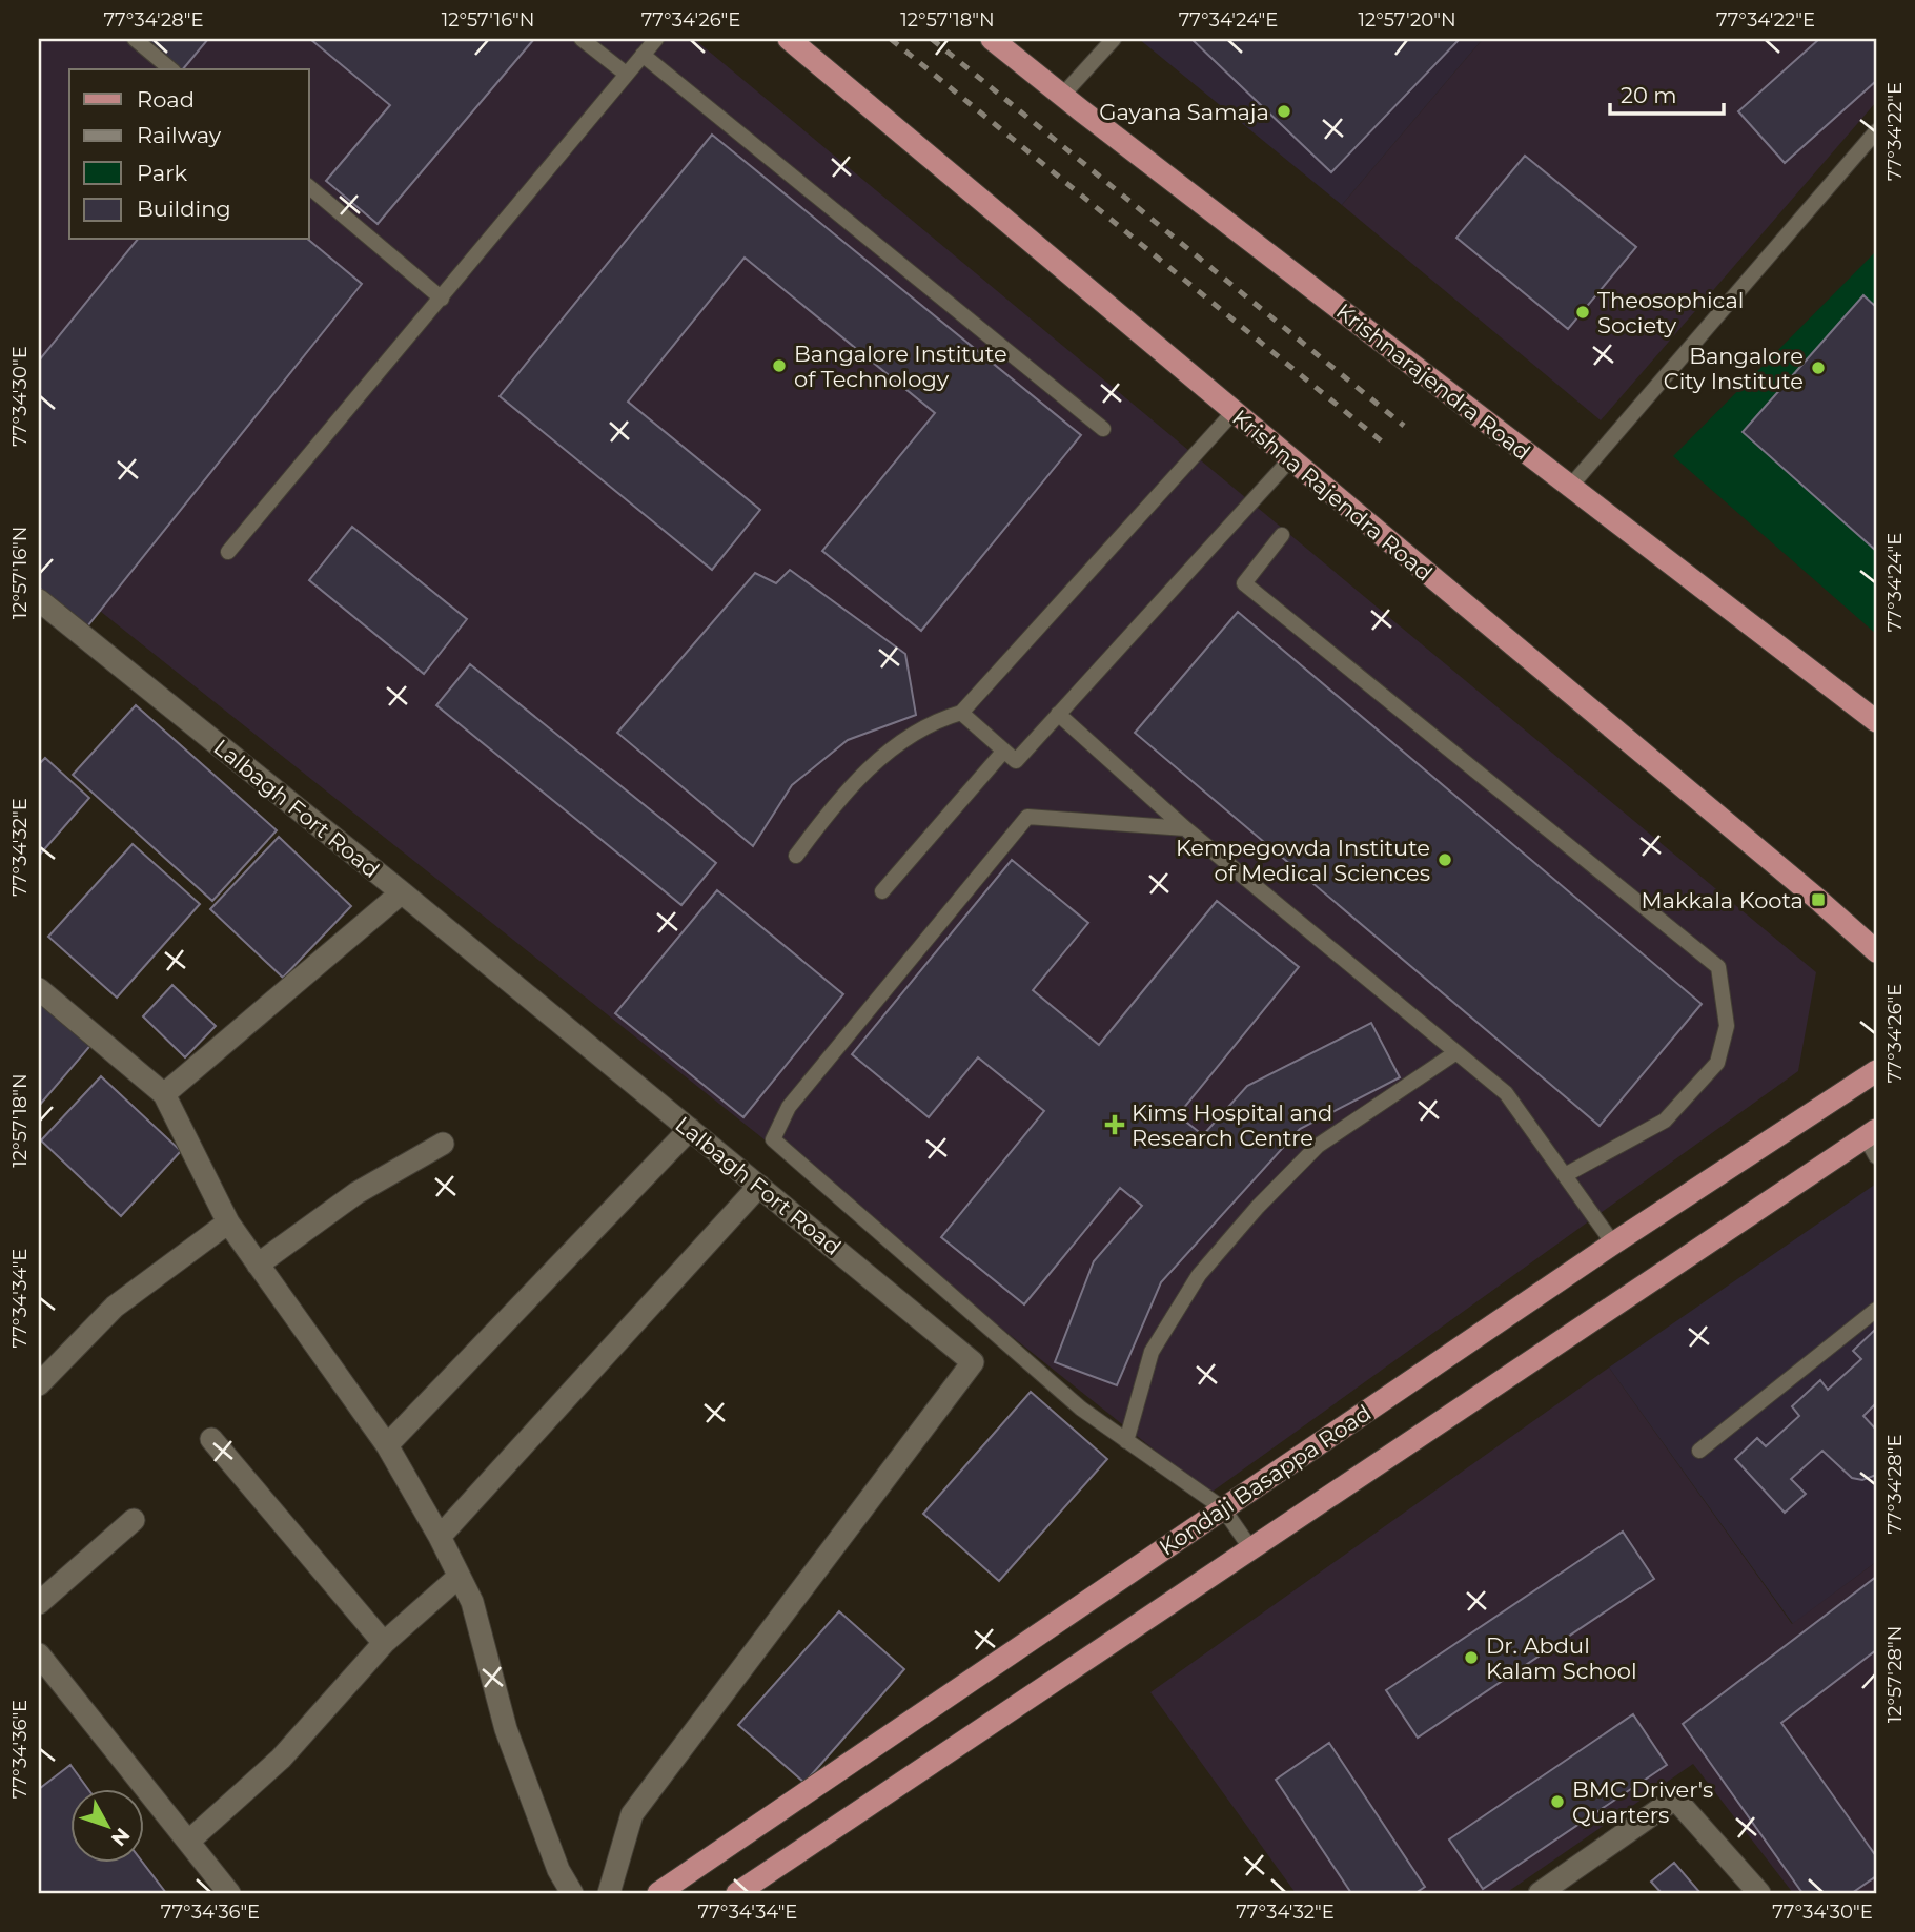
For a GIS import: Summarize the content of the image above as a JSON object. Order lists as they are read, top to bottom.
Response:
{
  "streets": {
    "main road": ["Krishnarajendra Road", "Krishna Rajendra Road", "Kondaji Basappa Road"],
    "street": ["Lalbagh Fort Road"]
  },
  "places": {
    "other": [
      "Gayana Samaja",
      "Theosophical Society",
      "Bangalore Institute of Technology",
      "Bangalore City Institute",
      "Kempegowda Institute of Medical Sciences",
      "Dr. Abdul Kalam School",
      "BMC Driver's Quarters"
    ],
    "transit": ["Makkala Koota"],
    "health": ["Kims Hospital and Research Centre"]
  },
  "legend": [
    "Road",
    "Railway",
    "Park",
    "Building"
  ],
  "scale_bar": "20 m",
  "north": "bottom right",
  "coordinates": [
    "77°34'28\"E",
    "12°57'16\"N",
    "77°34'26\"E",
    "12°57'18\"N",
    "77°34'24\"E",
    "12°57'20\"N",
    "77°34'22\"E",
    "77°34'30\"E",
    "77°34'32\"E",
    "77°34'34\"E",
    "12°57'28\"N",
    "77°34'36\"E"
  ]
}
